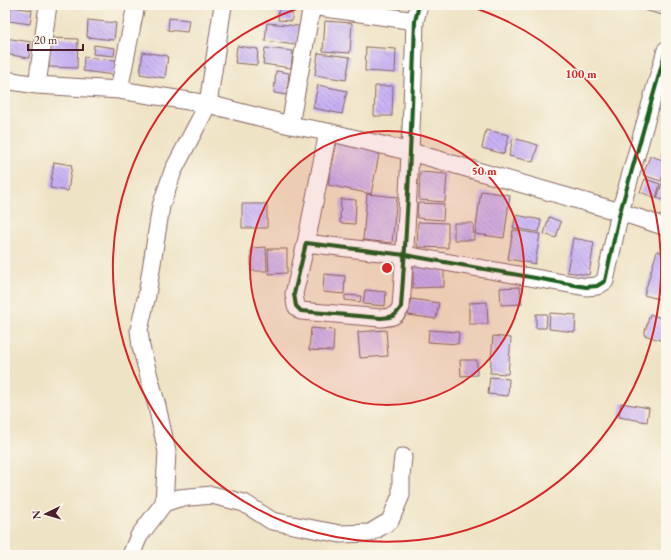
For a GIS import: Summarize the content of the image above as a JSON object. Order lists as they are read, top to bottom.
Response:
{
  "scale_bar": "20 m",
  "north": "left",
  "rings": ["100 m", "50 m"]
}
